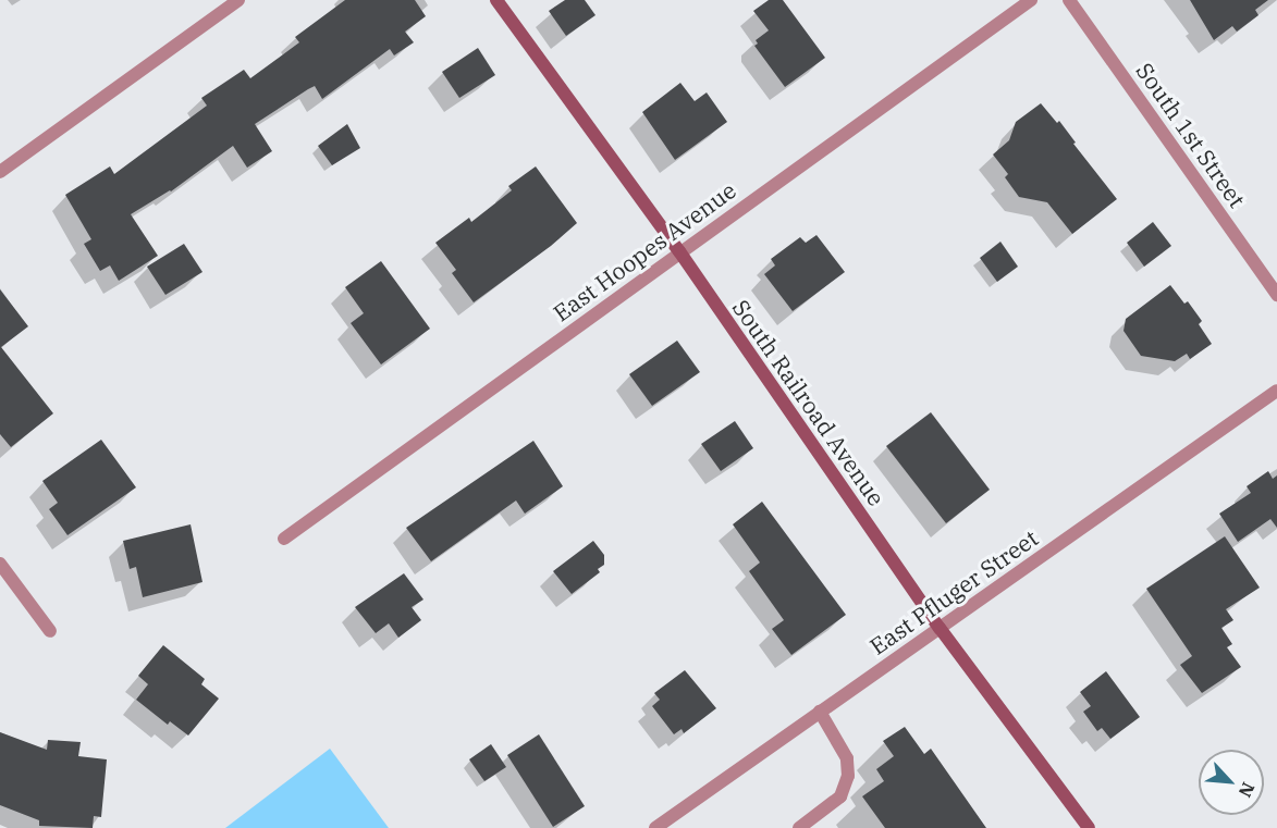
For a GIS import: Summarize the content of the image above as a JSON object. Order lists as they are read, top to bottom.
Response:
{
  "streets": {
    "street": [
      "South 1st Street",
      "East Hoopes Avenue",
      "South Railroad Avenue",
      "East Pfluger Street"
    ]
  },
  "crossings": [
    ["East Hoopes Avenue", "South Railroad Avenue"],
    ["South Railroad Avenue", "East Pfluger Street"]
  ],
  "north": "bottom right"
}
